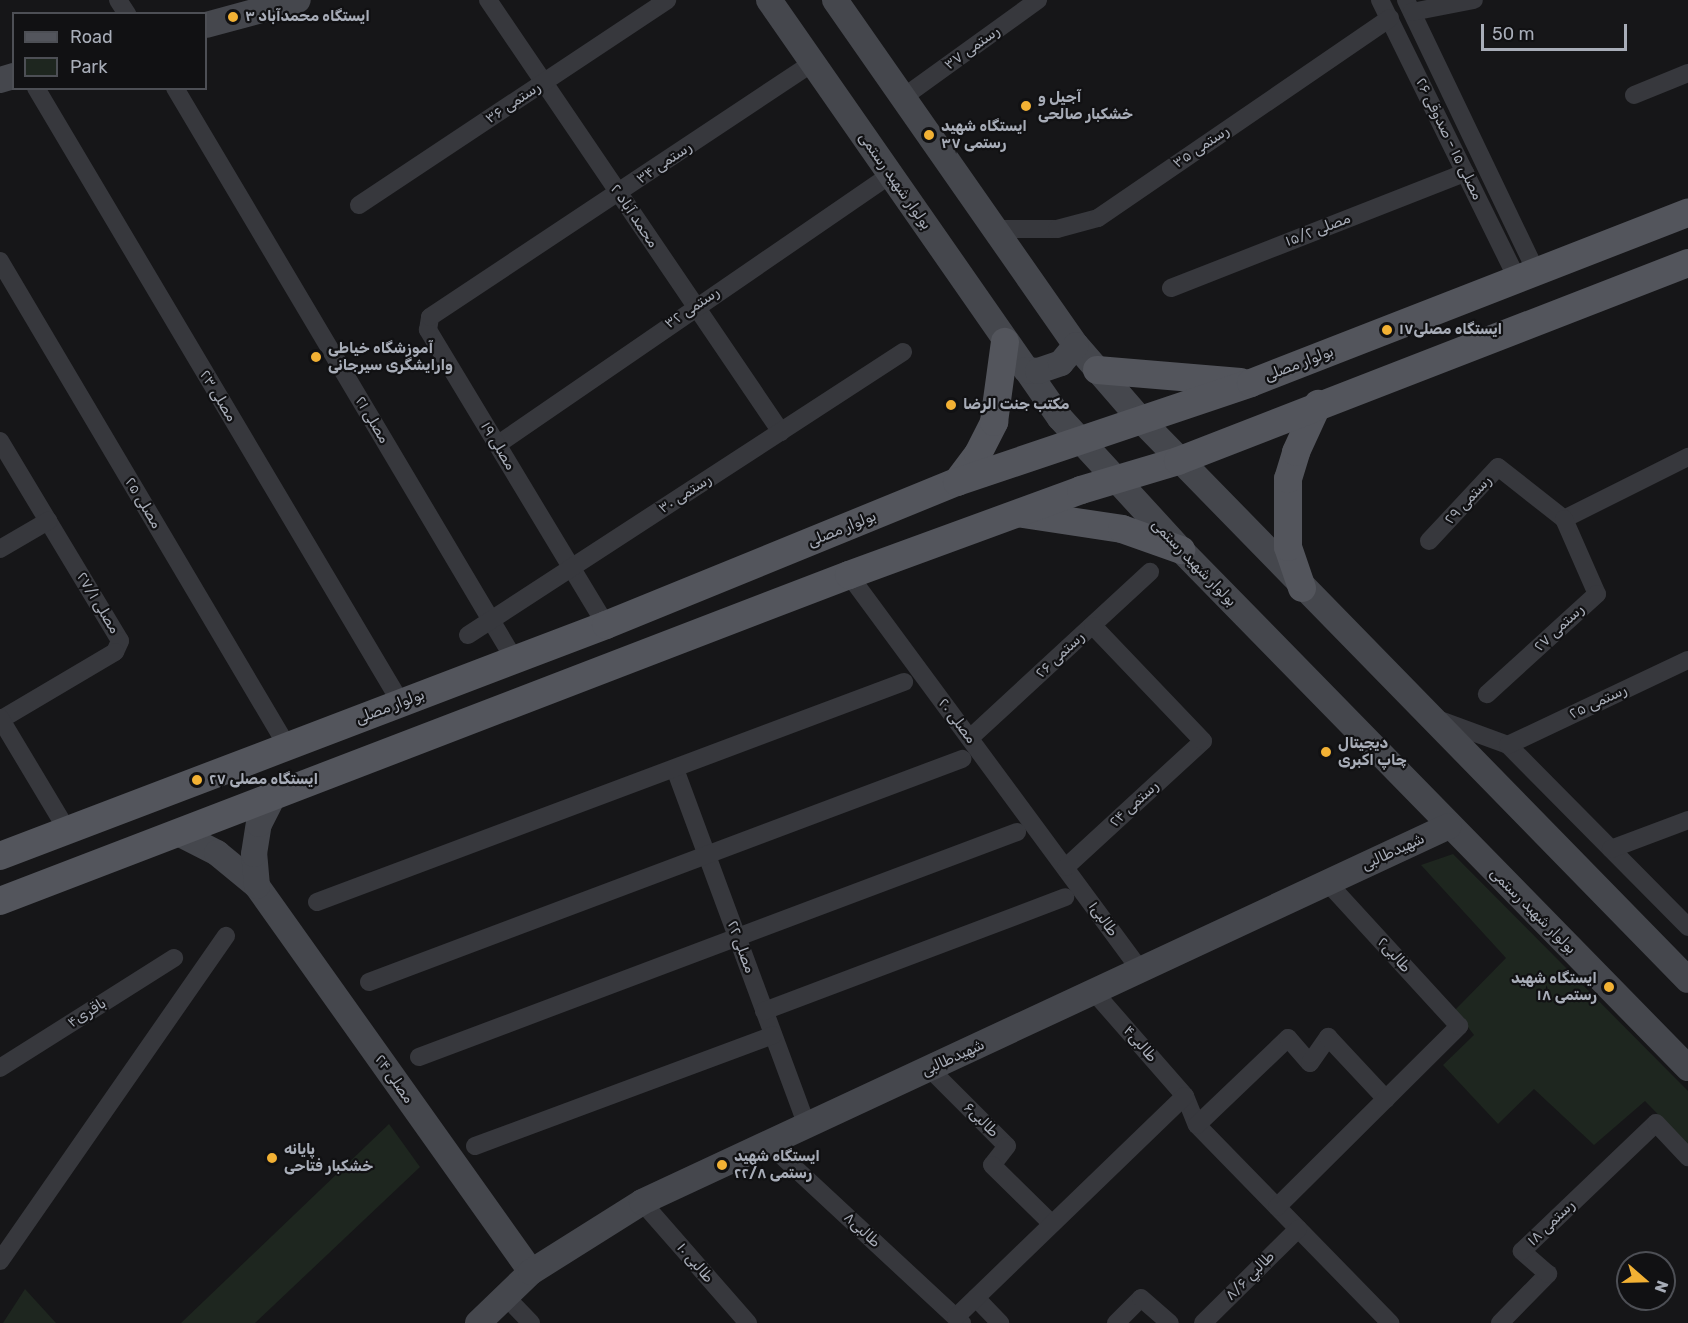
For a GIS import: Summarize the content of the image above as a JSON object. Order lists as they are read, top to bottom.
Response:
{
  "streets": {
    "main road": [
      "بولوار شهید رستمی",
      "بولوار مصلی",
      "شهیدطالبی",
      "مصلی ۲۴"
    ],
    "street": [
      "رستمی ۳۷",
      "رستمی ۳۶",
      "مصلی ۱۵ - صدوقی ۲۶",
      "رستمی ۳۵",
      "رستمی ۳۴",
      "محمد آباد ۲",
      "مصلی ۱۵/۲",
      "رستمی ۳۲",
      "مصلی ۲۳",
      "مصلی ۲۱",
      "مصلی ۱۹",
      "رستمی ۳۰",
      "رستمی ۲۹",
      "مصلی ۲۵",
      "مصلی ۲۷/۱",
      "رستمی ۲۷",
      "رستمی ۲۶",
      "رستمی ۲۵",
      "مصلی ۲۰",
      "رستمی ۲۴",
      "طالبی۱",
      "مصلی ۲۲",
      "طالبی۲",
      "باقری۴",
      "طالبی۴",
      "طالبی۶",
      "رستمی ۱۸",
      "طالبی۸",
      "طالبی ۱۰",
      "طالبي ۸/۶"
    ]
  },
  "crossings": [
    ["رستمی ۳۶", "محمد آباد ۲"],
    ["مصلی ۱۵ - صدوقی ۲۶", "رستمی ۳۵"],
    ["مصلی ۱۵ - صدوقی ۲۶", "مصلی ۱۵/۲"],
    ["مصلی ۱۵ - صدوقی ۲۶", "بولوار مصلی"],
    ["رستمی ۳۴", "بولوار شهید رستمی"],
    ["رستمی ۳۴", "محمد آباد ۲"],
    ["رستمی ۳۴", "مصلی ۱۹"],
    ["بولوار شهید رستمی", "رستمی ۳۲"],
    ["بولوار شهید رستمی", "بولوار مصلی"],
    ["بولوار شهید رستمی", "شهیدطالبی"],
    ["محمد آباد ۲", "رستمی ۳۲"],
    ["محمد آباد ۲", "رستمی ۳۰"],
    ["رستمی ۳۲", "مصلی ۱۹"],
    ["بولوار مصلی", "مصلی ۲۳"],
    ["بولوار مصلی", "مصلی ۲۱"],
    ["بولوار مصلی", "مصلی ۱۹"],
    ["بولوار مصلی", "مصلی ۲۵"],
    ["مصلی ۲۱", "رستمی ۳۰"],
    ["مصلی ۱۹", "رستمی ۳۰"],
    ["رستمی ۲۹", "رستمی ۲۷"],
    ["رستمی ۲۶", "مصلی ۲۰"],
    ["رستمی ۲۶", "رستمی ۲۴"],
    ["مصلی ۲۰", "رستمی ۲۴"],
    ["مصلی ۲۰", "طالبی۱"],
    ["رستمی ۲۴", "طالبی۱"],
    ["شهیدطالبی", "طالبی۱"],
    ["شهیدطالبی", "مصلی ۲۲"],
    ["شهیدطالبی", "طالبی۲"],
    ["شهیدطالبی", "طالبی۴"],
    ["شهیدطالبی", "مصلی ۲۴"],
    ["شهیدطالبی", "طالبی۶"],
    ["شهیدطالبی", "طالبی۸"],
    ["شهیدطالبی", "طالبی ۱۰"]
  ],
  "places": [
    "ایستگاه محمدآباد ۳",
    "آجیل و خشکبار صالحی",
    "ایستگاه شهید رستمی ۳۷",
    "ایستگاه مصلی۱۷",
    "آموزشگاه خیاطی وارایشگری سیرجانی",
    "مكتب جنت الرضا",
    "دیجیتال چاپ اکبری",
    "ایستگاه مصلی ۲۷",
    "ایستگاه شهید رستمی ۱۸",
    "پایانه خشکبار فتاحی",
    "ایستگاه شهید رستمی ۲۲/۸"
  ],
  "legend": ["Road", "Park"],
  "scale_bar": "50 m",
  "north": "right"
}
